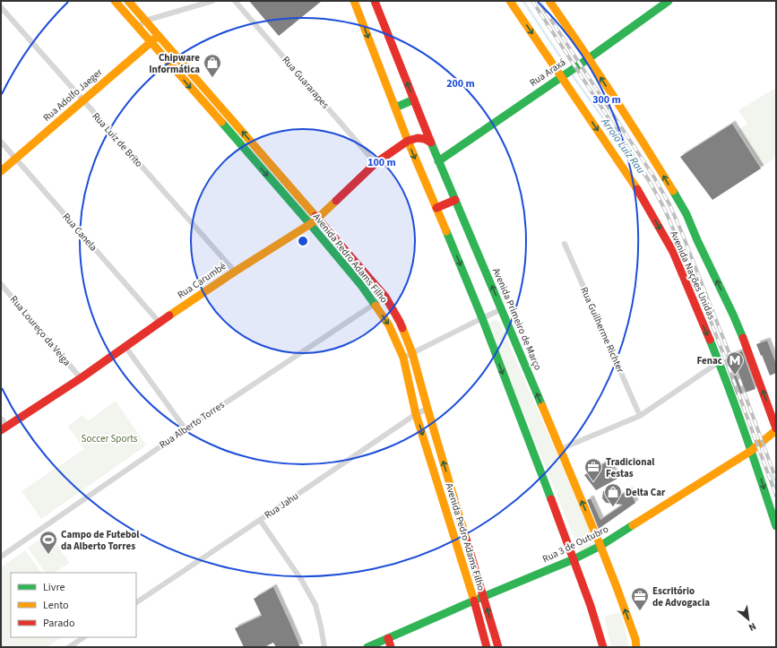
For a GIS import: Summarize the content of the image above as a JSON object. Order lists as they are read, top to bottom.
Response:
{
  "streets": {
    "main road": [
      "Rua Araxá",
      "Rua Adolfo Jaeger",
      "Avenida Pedro Adams Filho",
      "Avenida Nações Unidas",
      "Rua Carumbé",
      "Avenida Primeiro de Março",
      "Rua 3 de Outubro"
    ],
    "street": [
      "Rua Guararapes",
      "Rua Luiz de Brito",
      "Rua Canela",
      "Rua Guilherme Richter",
      "Rua Loureço da Veiga",
      "Rua Alberto Torres",
      "Rua Jahu"
    ]
  },
  "crossings": [
    ["Rua Araxá", "Avenida Nações Unidas"],
    ["Rua Araxá", "Avenida Primeiro de Março"],
    ["Rua Guararapes", "Rua Carumbé"],
    ["Rua Adolfo Jaeger", "Rua Luiz de Brito"],
    ["Rua Adolfo Jaeger", "Rua Canela"],
    ["Rua Adolfo Jaeger", "Avenida Pedro Adams Filho"],
    ["Rua Luiz de Brito", "Rua Carumbé"],
    ["Rua Canela", "Rua Carumbé"],
    ["Avenida Pedro Adams Filho", "Rua Carumbé"],
    ["Avenida Pedro Adams Filho", "Rua Alberto Torres"],
    ["Avenida Pedro Adams Filho", "Rua Jahu"],
    ["Avenida Pedro Adams Filho", "Rua 3 de Outubro"],
    ["Avenida Nações Unidas", "Rua 3 de Outubro"],
    ["Rua Carumbé", "Rua Loureço da Veiga"],
    ["Avenida Primeiro de Março", "Rua 3 de Outubro"]
  ],
  "water": ["Arroio Luiz Rau"],
  "parks": ["Soccer Sports"],
  "places": {
    "shop": ["Chipware Informática", "Delta Car"],
    "metro station": ["Fenac"],
    "office": ["Tradicional Festas", "Escritório de Advogacia"],
    "sports": ["Campo de Futebol da Alberto Torres"]
  },
  "legend": ["Livre", "Lento", "Parado"],
  "north": "bottom right",
  "rings": ["200 m", "300 m", "100 m"]
}
